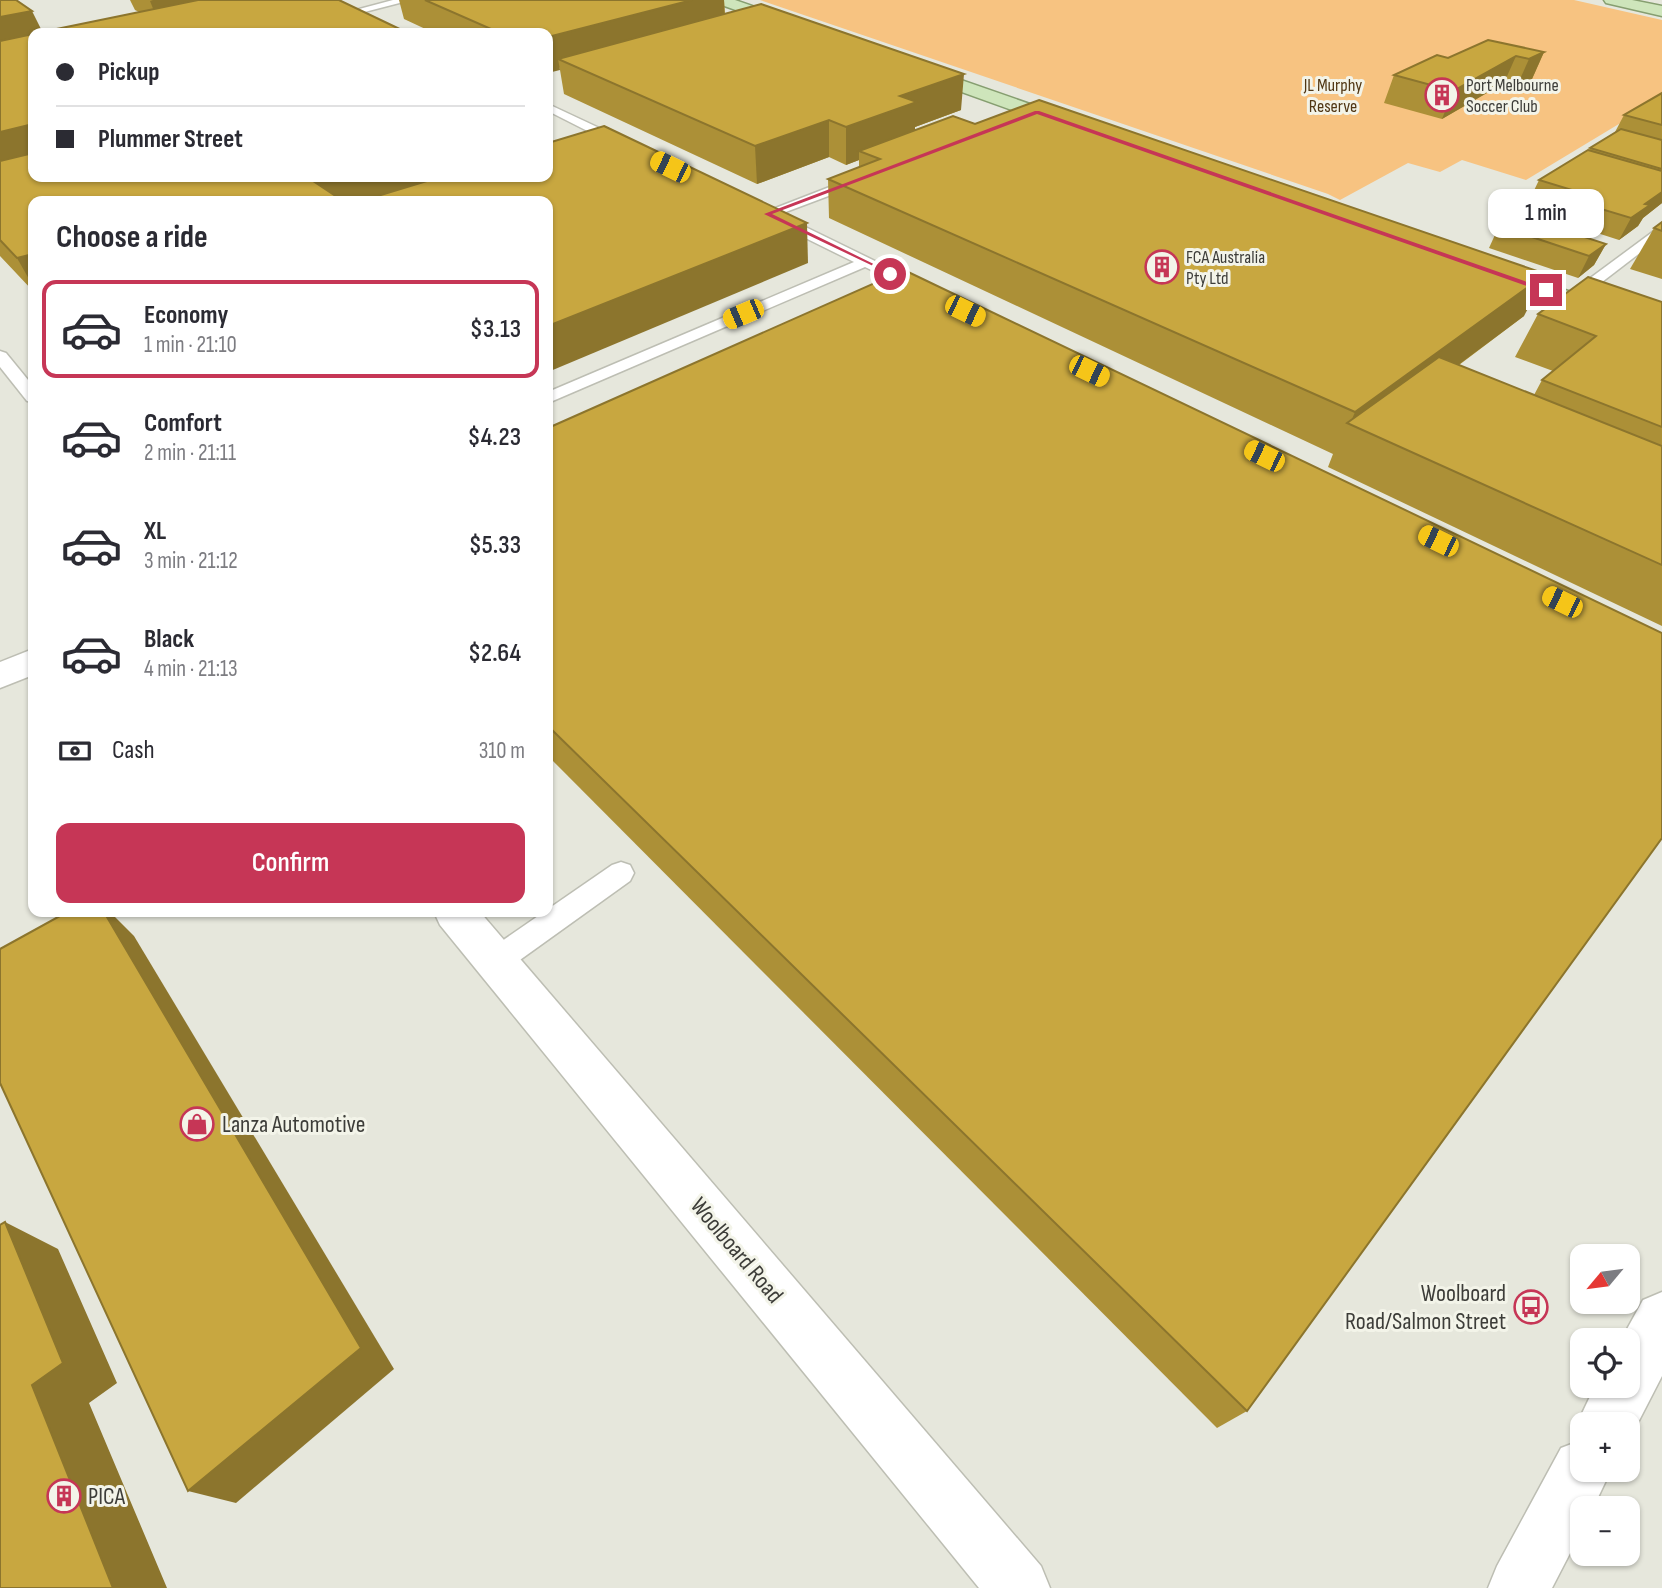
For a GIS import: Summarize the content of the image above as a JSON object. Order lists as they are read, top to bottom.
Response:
{
  "streets": {
    "street": ["Woolboard Road"]
  },
  "parks": ["JL Murphy Reserve"],
  "places": {
    "building": ["Port Melbourne Soccer Club", "FCA Australia Pty Ltd", "PICA"],
    "shop": ["Lanza Automotive"],
    "bus stop": ["Woolboard Road/Salmon Street"]
  },
  "north": "bottom left",
  "page": {
    "banner": ["Pickup", "Plummer Street"],
    "bubble": "1 min",
    "heading": "Choose a ride",
    "list": [
      {
        "name": "Economy",
        "note": "1 min · 21:10",
        "value": "$3.13"
      },
      {
        "name": "Comfort",
        "note": "2 min · 21:11",
        "value": "$4.23"
      },
      {
        "name": "XL",
        "note": "3 min · 21:12",
        "value": "$5.33"
      },
      {
        "name": "Black",
        "note": "4 min · 21:13",
        "value": "$2.64"
      }
    ],
    "pay": ["Cash", "310 m"],
    "buttons": "Confirm",
    "map_buttons": ["+", "−"]
  }
}
